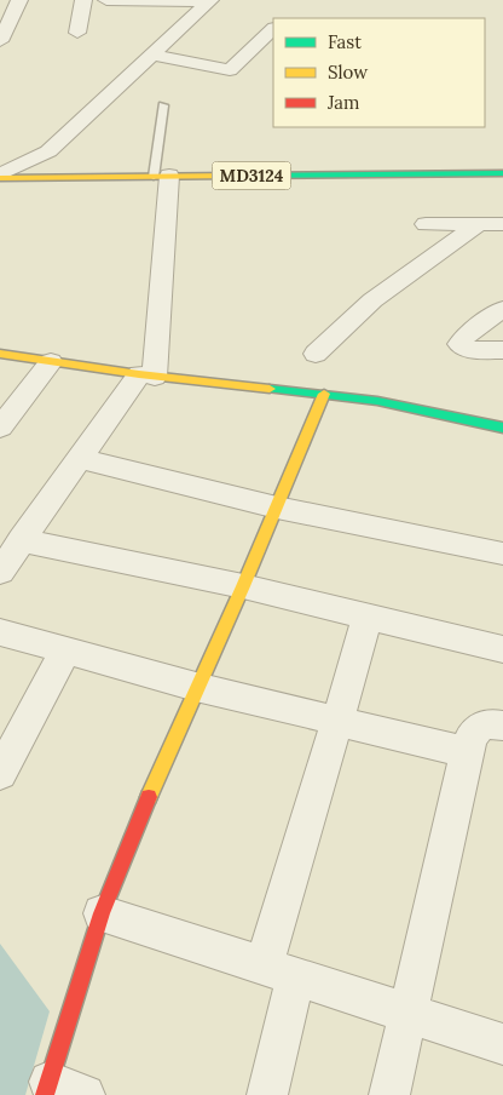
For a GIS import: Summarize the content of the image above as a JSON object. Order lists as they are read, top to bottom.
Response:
{
  "streets": {
    "street": ["MD3124"]
  },
  "legend": ["Fast", "Slow", "Jam"]
}
